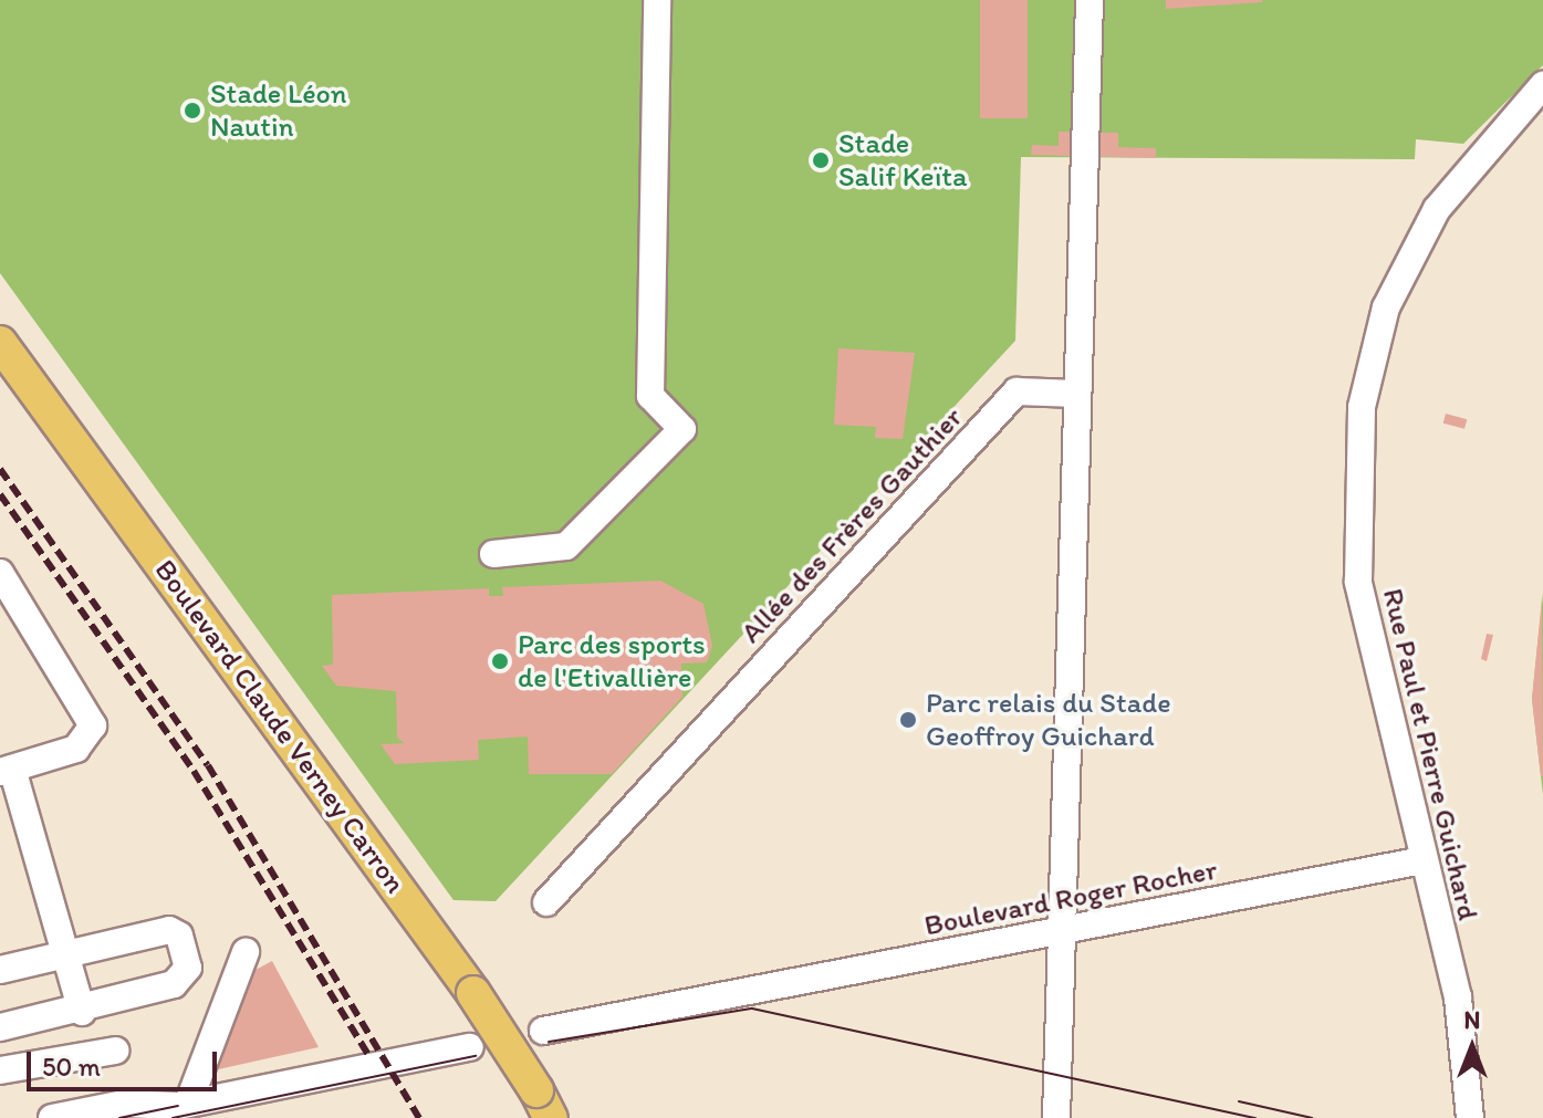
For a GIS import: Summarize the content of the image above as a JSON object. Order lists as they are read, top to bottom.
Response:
{
  "streets": {
    "main road": ["Boulevard Claude Verney Carron"],
    "street": ["Allée des Frères Gauthier", "Rue Paul et Pierre Guichard", "Boulevard Roger Rocher"]
  },
  "crossings": [
    ["Rue Paul et Pierre Guichard", "Boulevard Roger Rocher"]
  ],
  "places": [
    "Stade Léon Nautin",
    "Stade Salif Keïta",
    "Parc des sports de l'Etivallière",
    "Parc relais du Stade Geoffroy Guichard"
  ],
  "scale_bar": "50 m",
  "north": "top"
}
